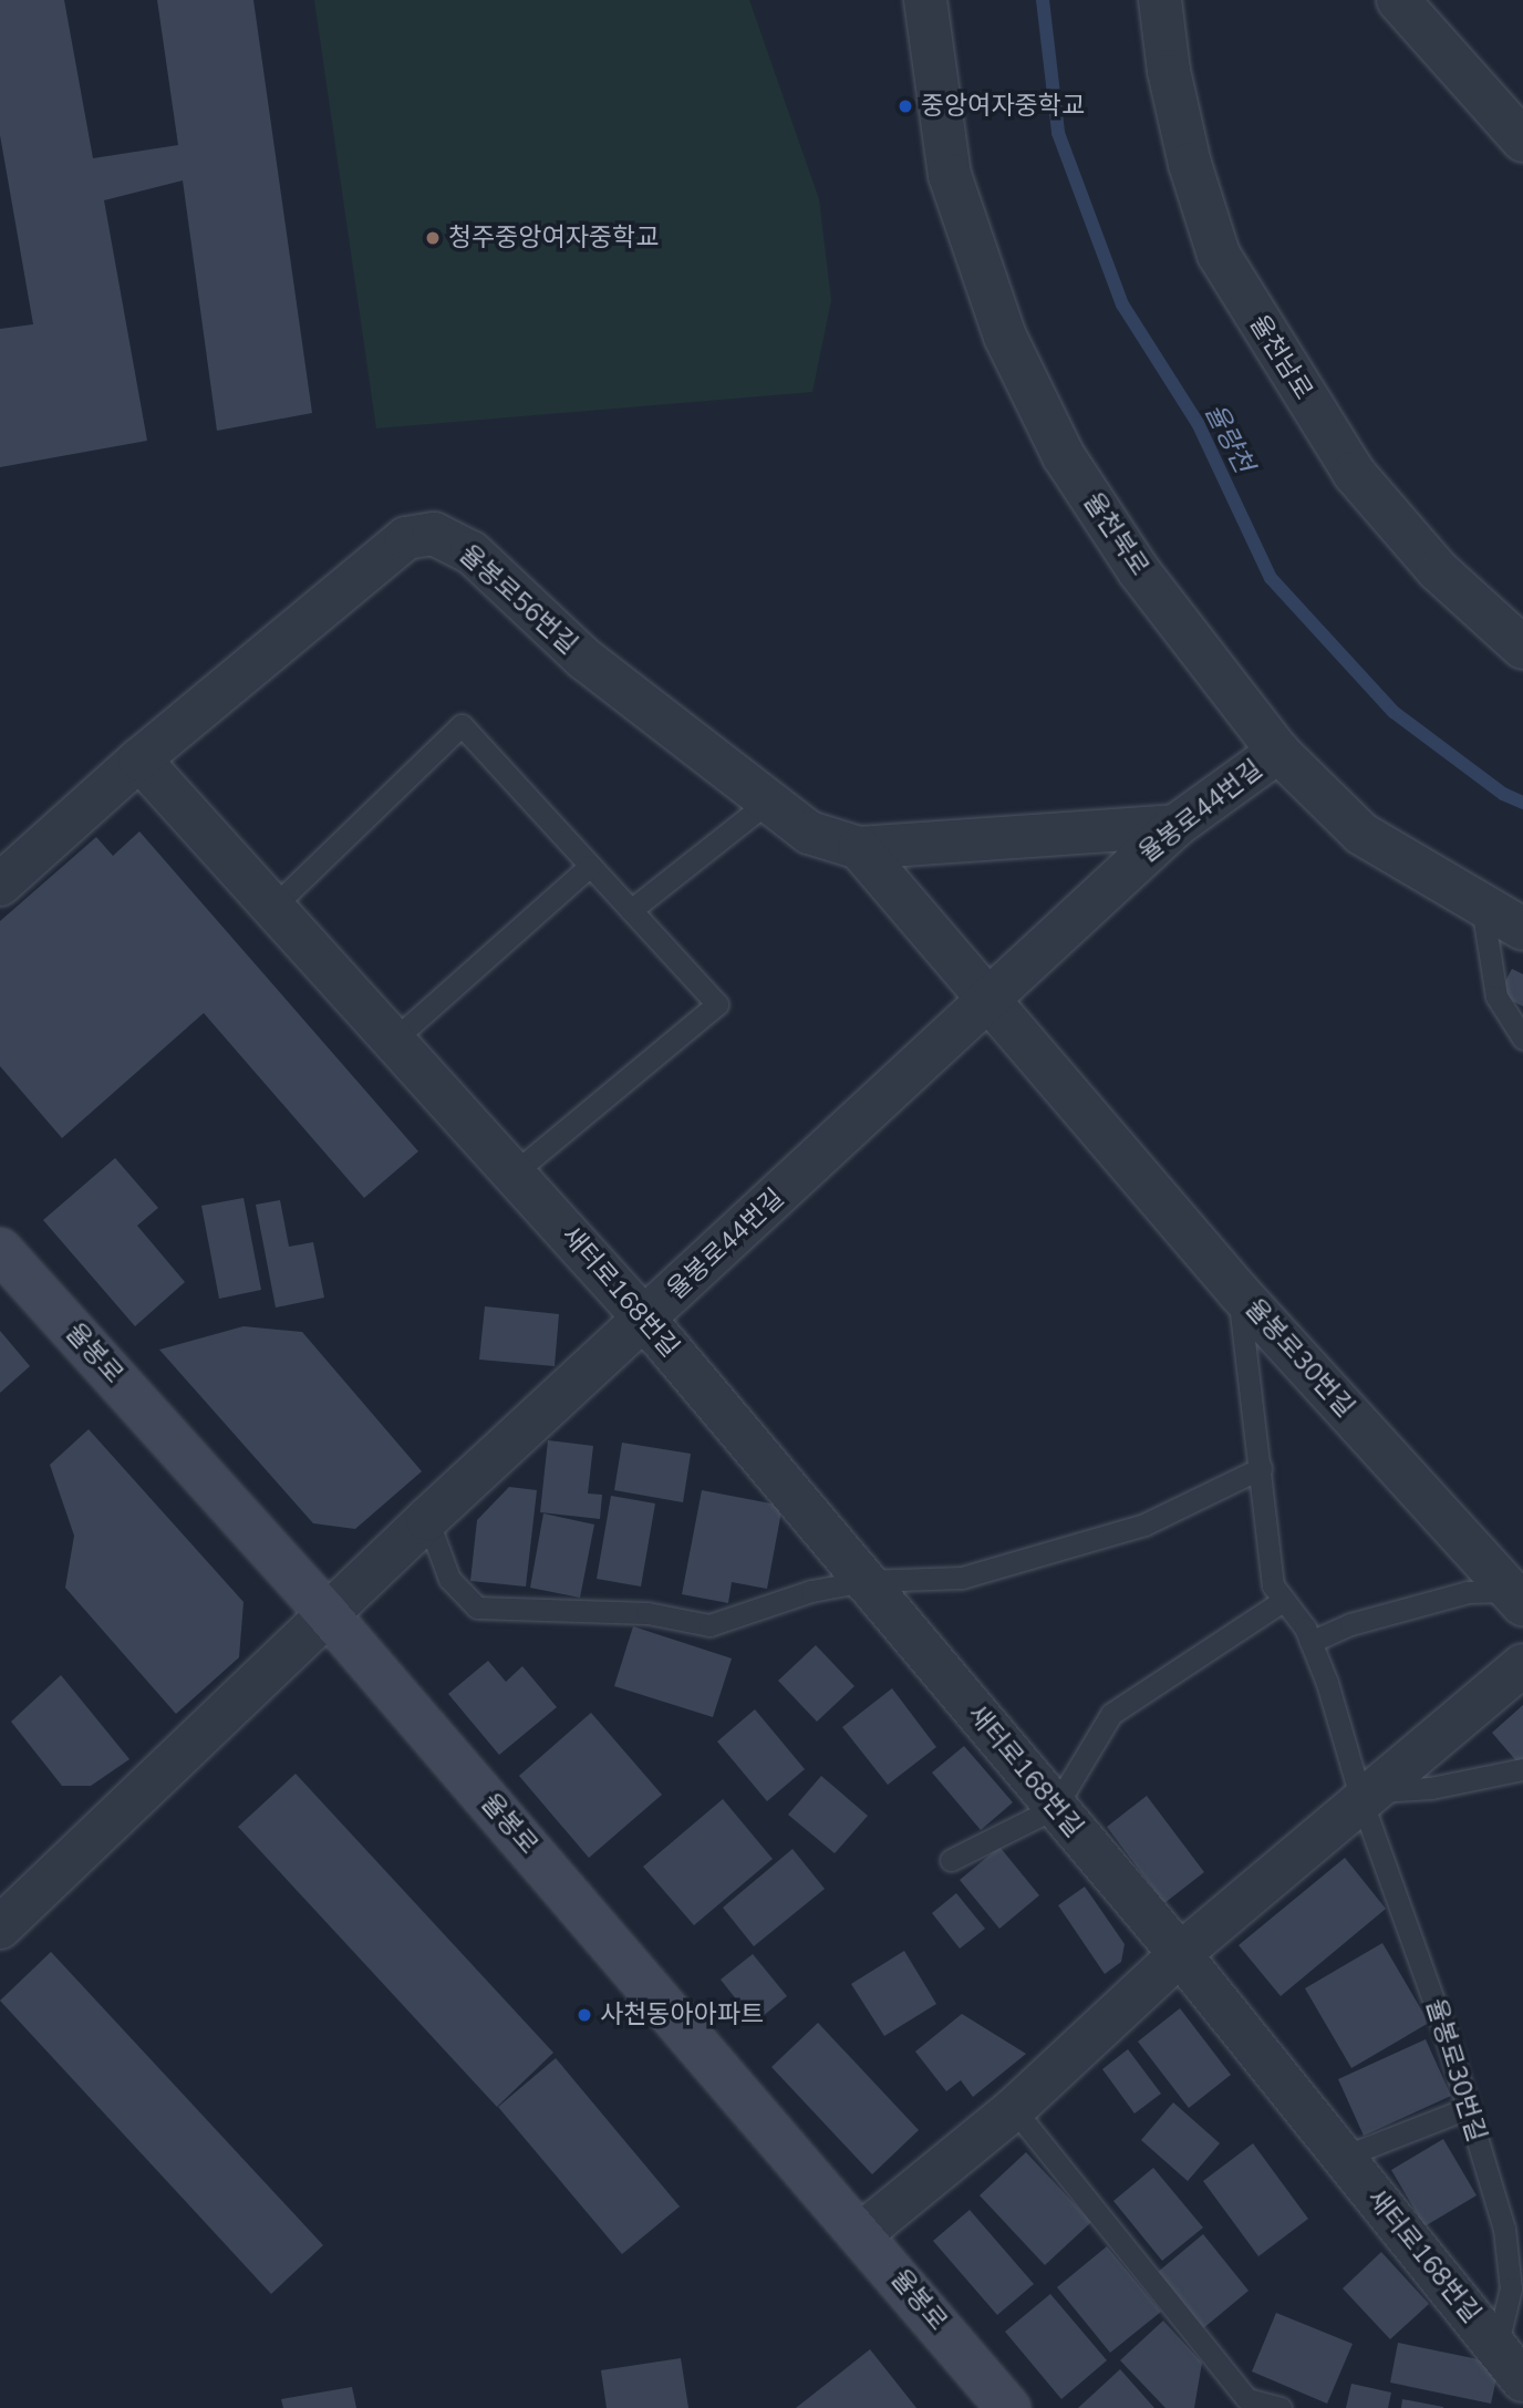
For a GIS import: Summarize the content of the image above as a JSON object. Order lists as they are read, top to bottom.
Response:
{
  "streets": {
    "street": [
      "율천남로",
      "율천북로",
      "율봉로56번길",
      "율봉로44번길",
      "새터로168번길",
      "율봉로",
      "율봉로30번길"
    ]
  },
  "crossings": [
    ["율천북로", "율봉로44번길"],
    ["율봉로56번길", "새터로168번길"],
    ["율봉로44번길", "새터로168번길"],
    ["율봉로44번길", "율봉로"],
    ["새터로168번길", "율봉로30번길"]
  ],
  "water": ["율량천"],
  "places": ["중앙여자중학교", "청주중앙여자중학교", "사천동아아파트"]
}
